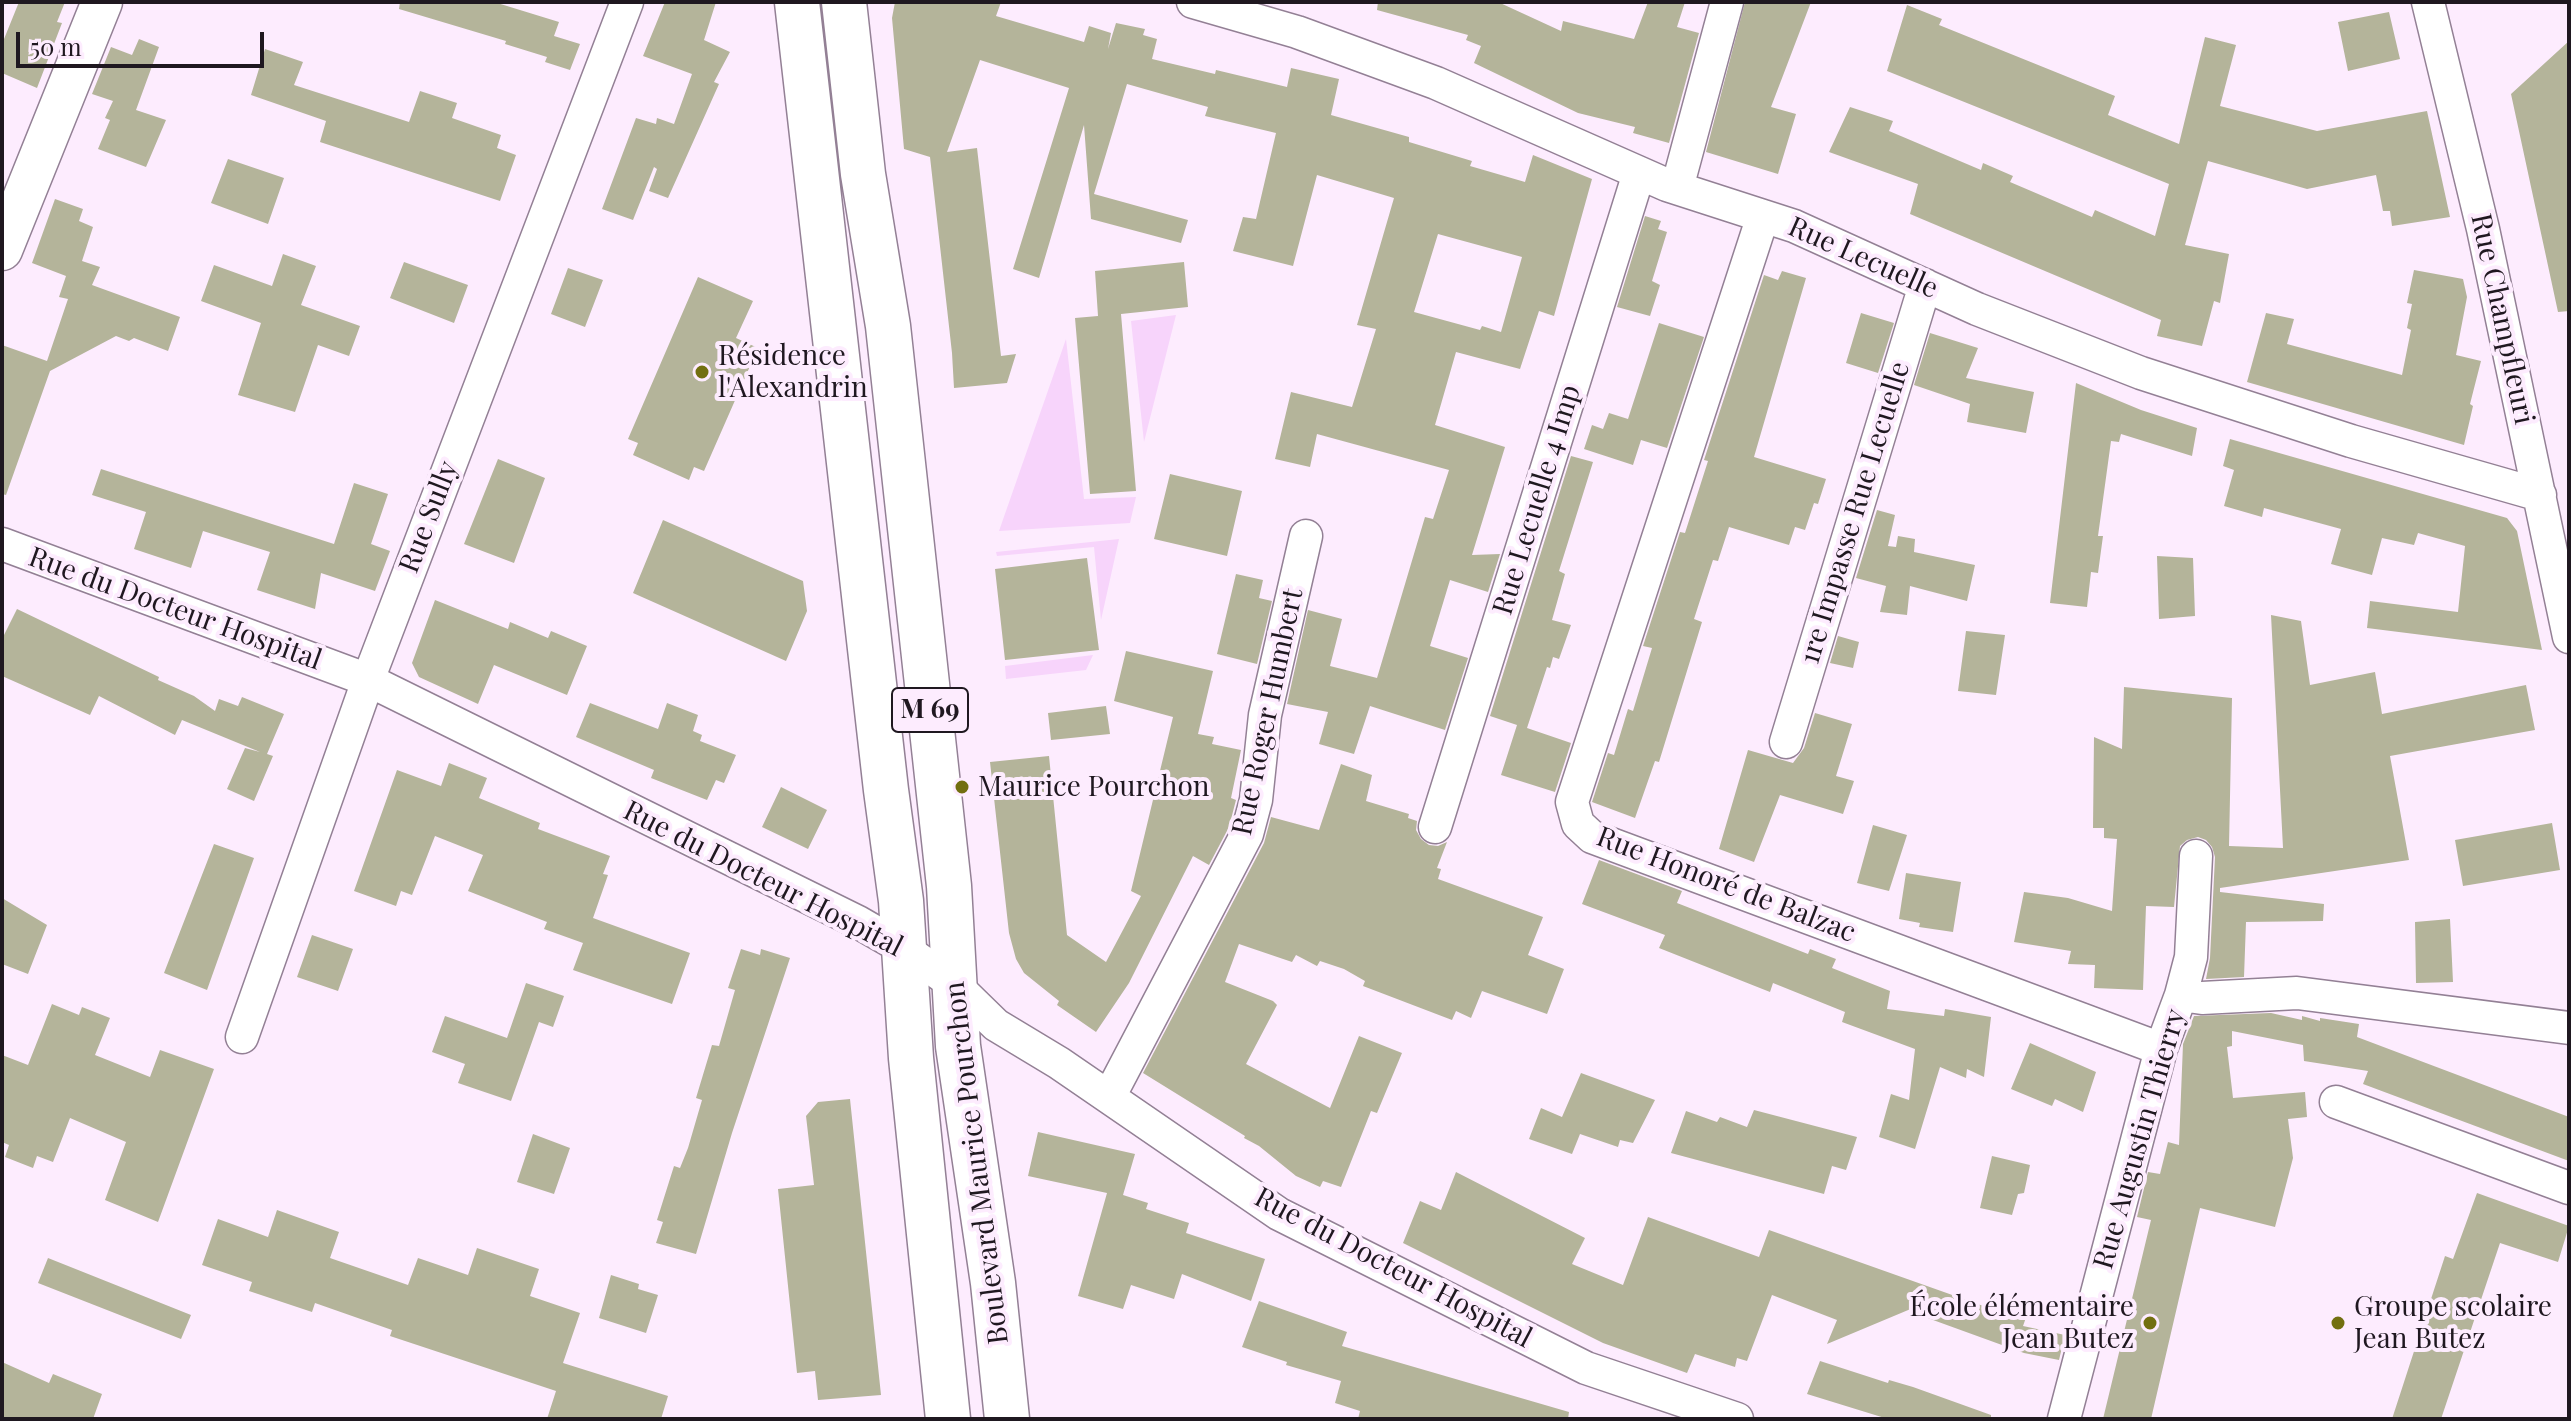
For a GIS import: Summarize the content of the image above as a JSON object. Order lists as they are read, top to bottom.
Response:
{
  "streets": {
    "main road": ["M 69", "Boulevard Maurice Pourchon"],
    "street": [
      "Rue Lecuelle",
      "Rue Champfleuri",
      "Rue Lecuelle 4 Imp",
      "1re Impasse Rue Lecuelle",
      "Rue Sully",
      "Rue du Docteur Hospital",
      "Rue Roger Humbert",
      "Rue Honoré de Balzac",
      "Rue Augustin Thierry"
    ]
  },
  "crossings": [
    ["Rue Lecuelle", "Rue Champfleuri"],
    ["Rue Lecuelle", "Rue Lecuelle 4 Imp"],
    ["Rue Lecuelle", "1re Impasse Rue Lecuelle"],
    ["Rue Lecuelle", "Rue Honoré de Balzac"],
    ["Rue Sully", "Rue du Docteur Hospital"],
    ["Rue du Docteur Hospital", "Rue Roger Humbert"],
    ["Rue du Docteur Hospital", "Boulevard Maurice Pourchon"],
    ["Rue Honoré de Balzac", "Rue Augustin Thierry"]
  ],
  "places": [
    "Résidence l'Alexandrin",
    "Maurice Pourchon",
    "École élémentaire Jean Butez",
    "Groupe scolaire Jean Butez"
  ],
  "scale_bar": "50 m"
}
